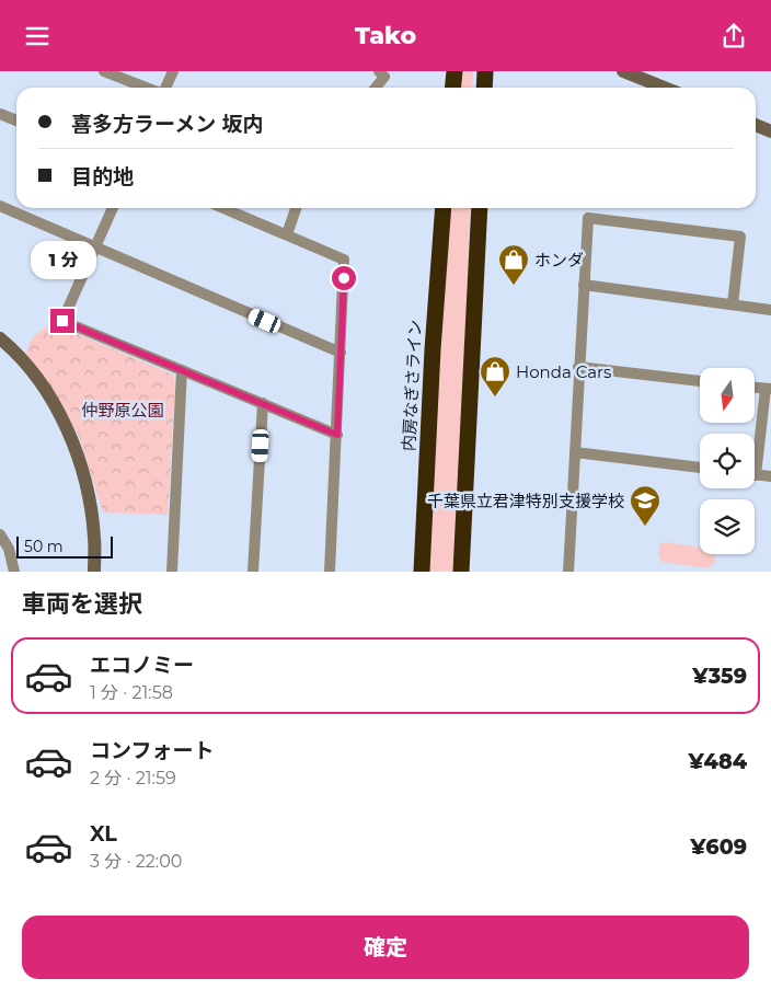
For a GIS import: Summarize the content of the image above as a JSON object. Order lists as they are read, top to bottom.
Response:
{
  "streets": {
    "highway": ["内房なぎさライン"]
  },
  "parks": ["仲野原公園"],
  "places": {
    "shop": ["ホンダ", "Honda Cars"],
    "school or university": ["千葉県立君津特別支援学校"]
  },
  "scale_bar": "50 m",
  "north": "bottom",
  "page": {
    "header": "Tako",
    "banner": ["喜多方ラーメン 坂内", "目的地"],
    "bubble": "1 分",
    "scale": "50 m",
    "heading": "車両を選択",
    "list": [
      {
        "name": "エコノミー",
        "note": "1 分 · 21:58",
        "value": "¥359"
      },
      {
        "name": "コンフォート",
        "note": "2 分 · 21:59",
        "value": "¥484"
      },
      {
        "name": "XL",
        "note": "3 分 · 22:00",
        "value": "¥609"
      }
    ],
    "buttons": "確定"
  }
}
